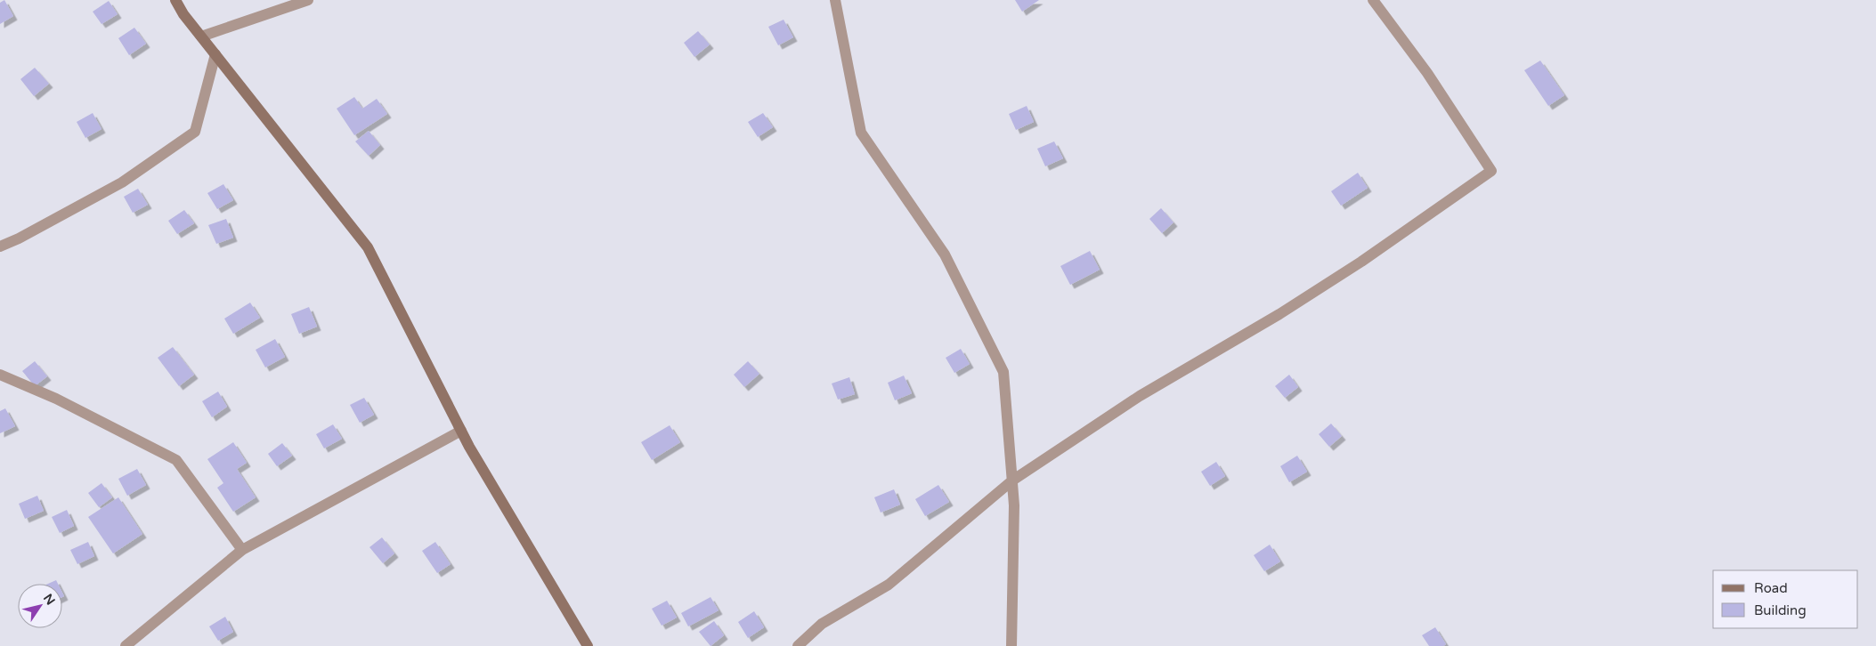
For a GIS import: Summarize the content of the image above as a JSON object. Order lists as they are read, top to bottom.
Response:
{
  "legend": ["Road", "Building"],
  "north": "top right"
}
